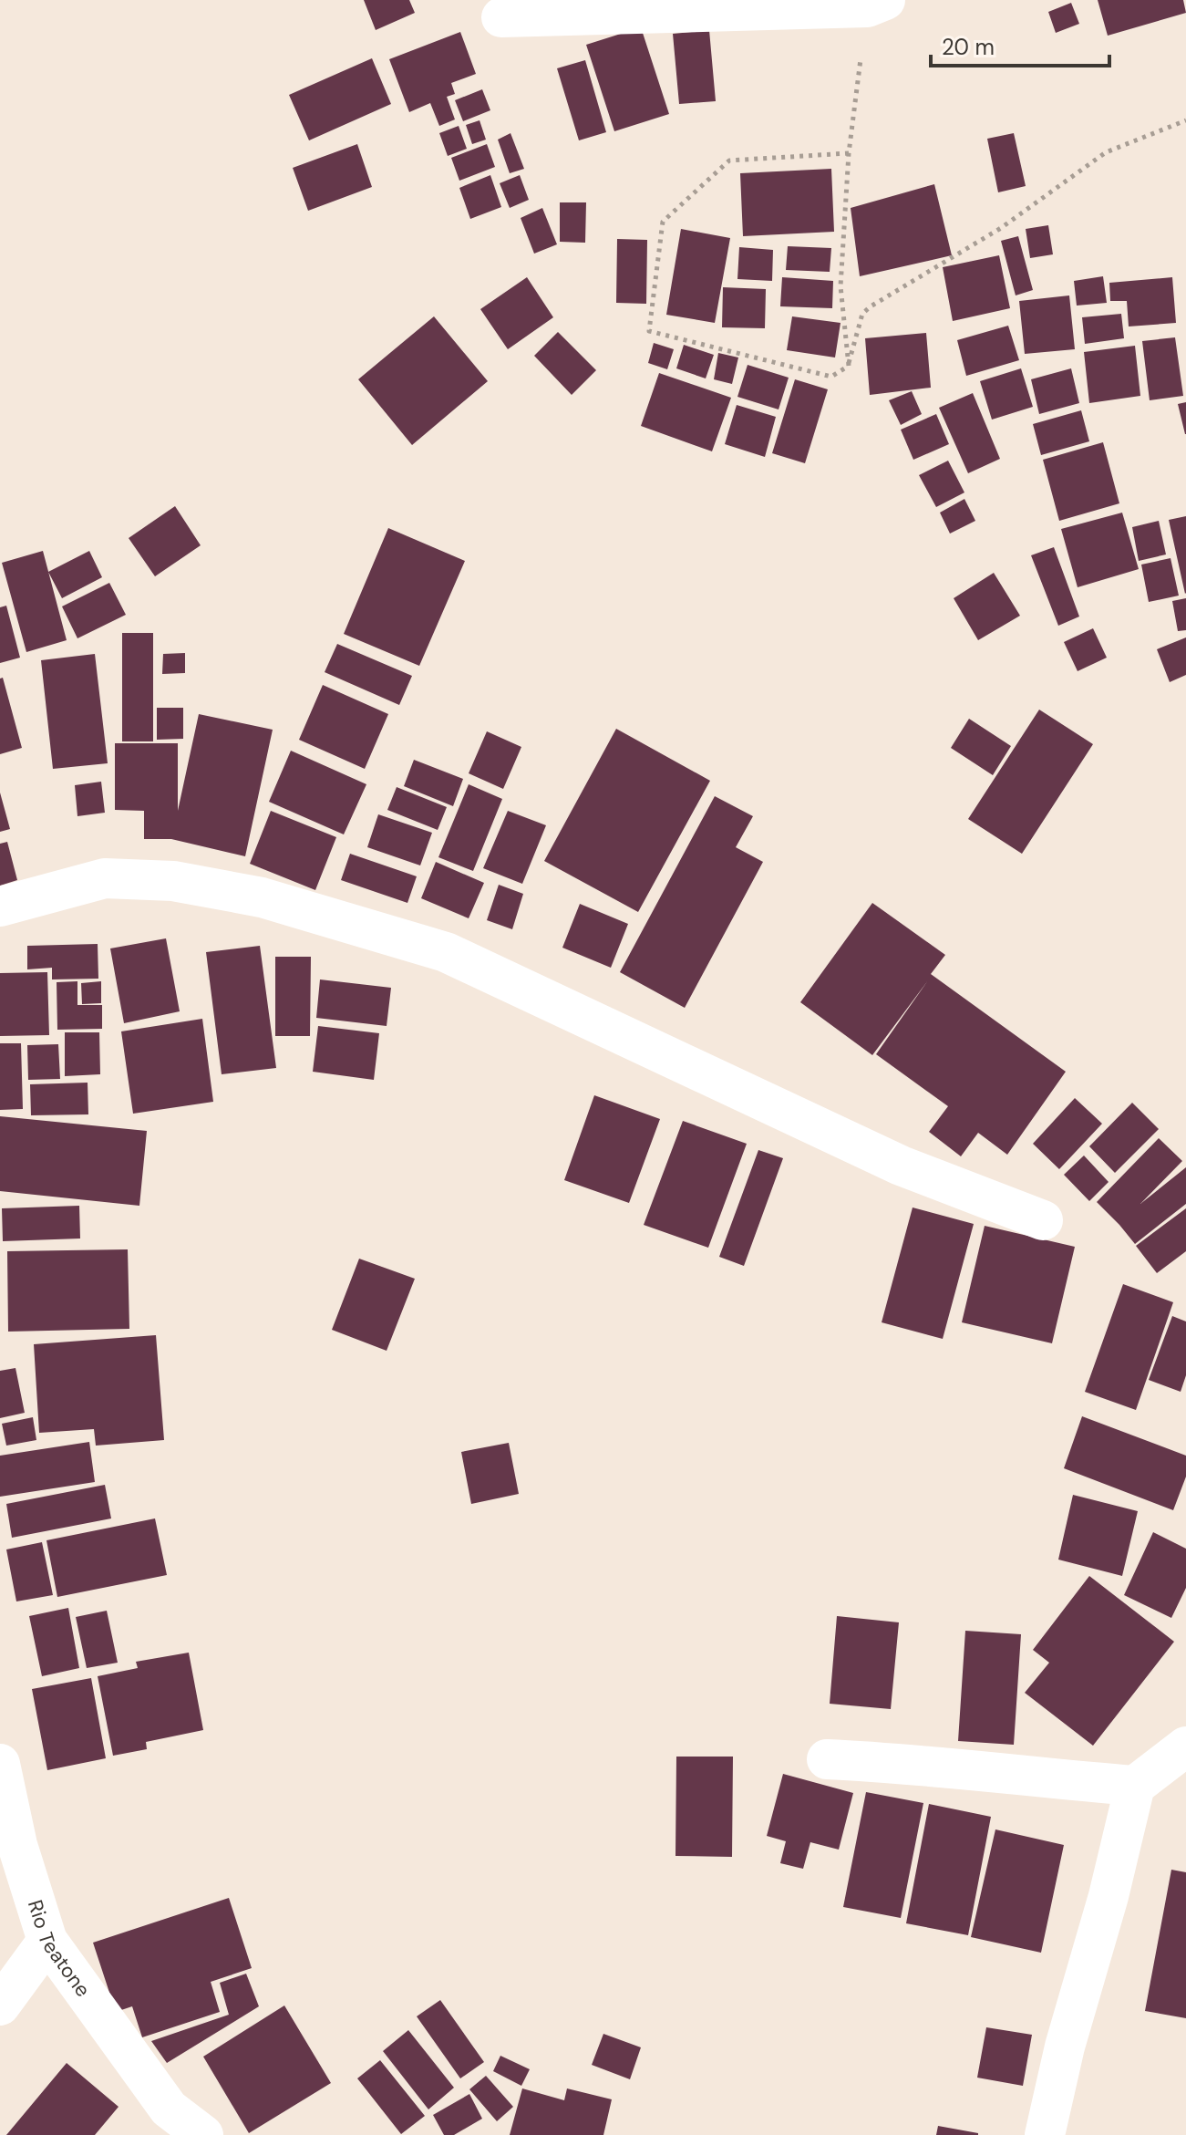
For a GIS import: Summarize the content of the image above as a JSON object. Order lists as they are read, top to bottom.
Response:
{
  "streets": {
    "street": ["Rio Teatone"]
  },
  "scale_bar": "20 m"
}
